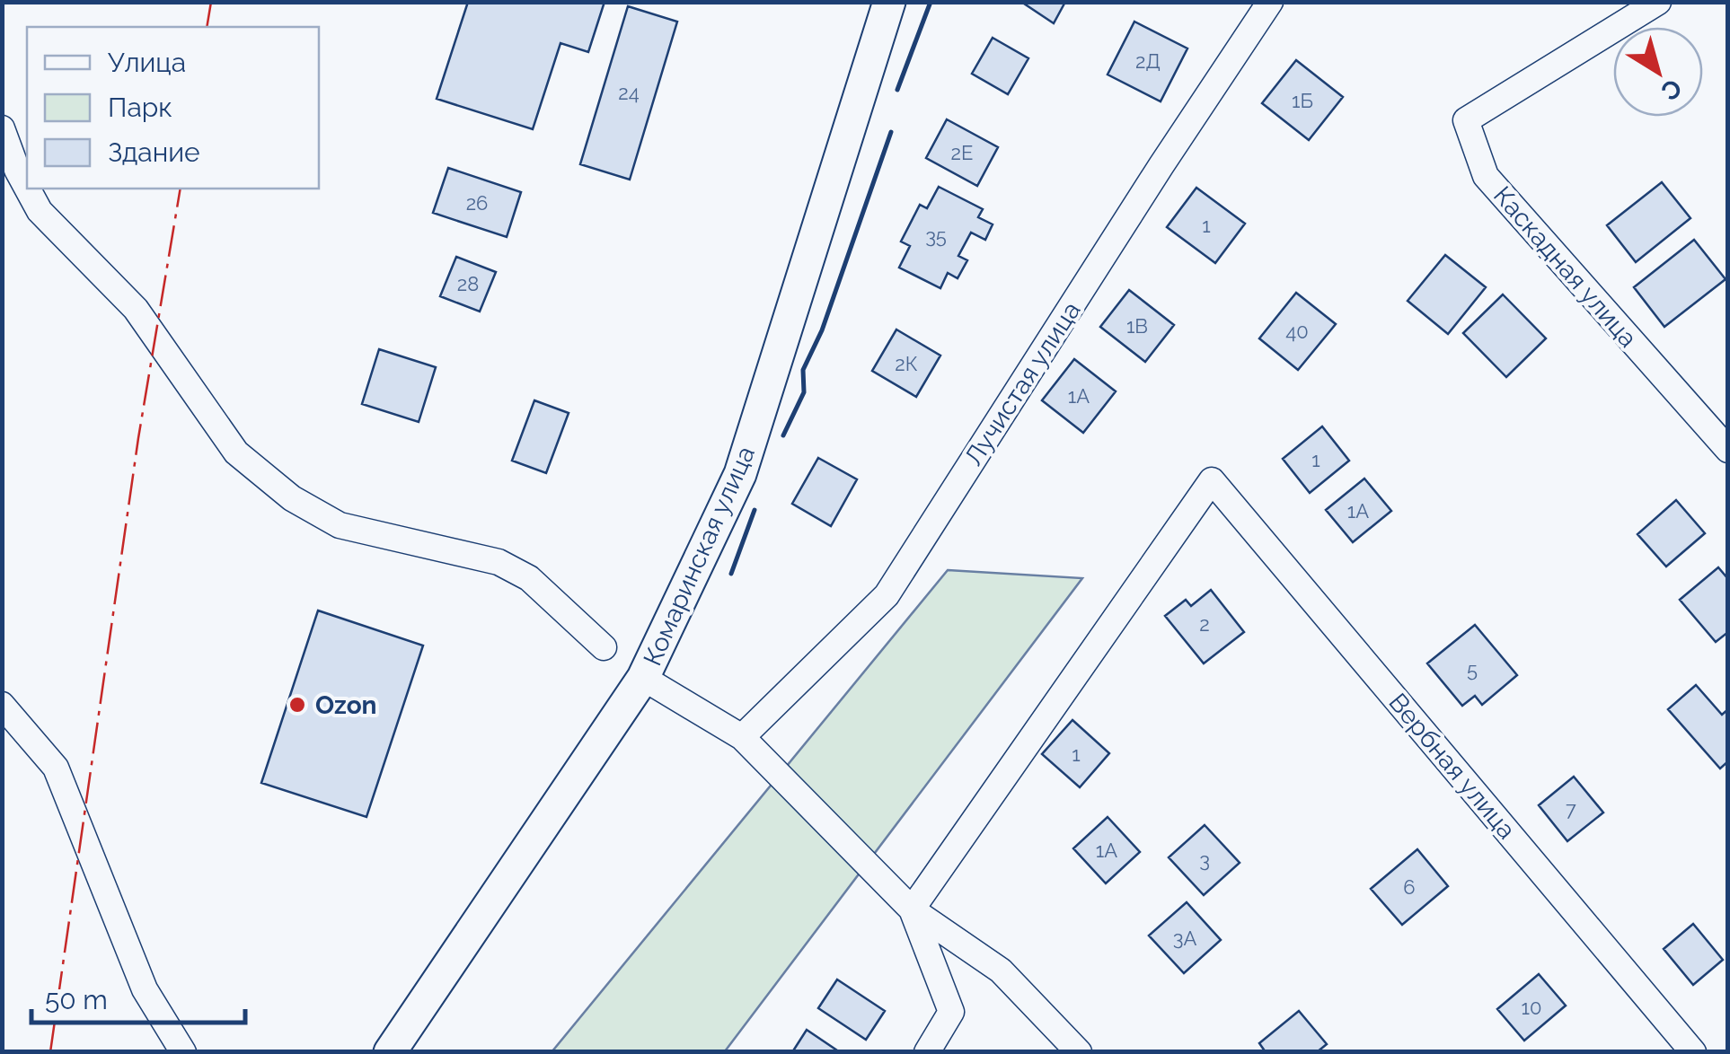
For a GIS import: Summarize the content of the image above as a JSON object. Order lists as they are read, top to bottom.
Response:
{
  "streets": {
    "street": [
      "Каскадная улица",
      "Лучистая улица",
      "Комаринская улица",
      "Вербная улица"
    ]
  },
  "places": ["Ozon"],
  "house_numbers": [
    "2Д",
    "24",
    "1Б",
    "2Е",
    "26",
    "1",
    "35",
    "28",
    "1В",
    "40",
    "2К",
    "1А",
    "1",
    "1А",
    "2",
    "5",
    "1",
    "7",
    "1А",
    "3",
    "6",
    "3А",
    "10"
  ],
  "legend": ["Улица", "Парк", "Здание"],
  "scale_bar": "50 m",
  "north": "bottom right"
}
